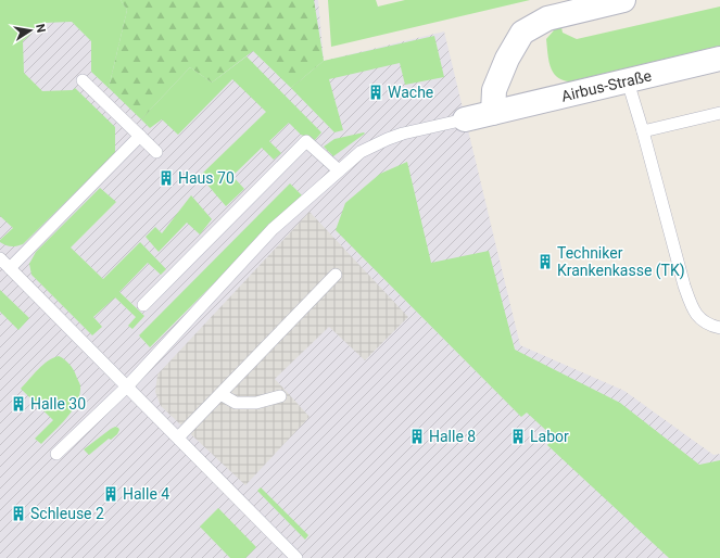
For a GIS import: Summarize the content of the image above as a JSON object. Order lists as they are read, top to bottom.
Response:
{
  "streets": {
    "street": ["Airbus-Straße"]
  },
  "places": {
    "building": [
      "Wache",
      "Haus 70",
      "Techniker Krankenkasse (TK)",
      "Halle 30",
      "Halle 8",
      "Labor",
      "Halle 4",
      "Schleuse 2"
    ]
  },
  "north": "right"
}
